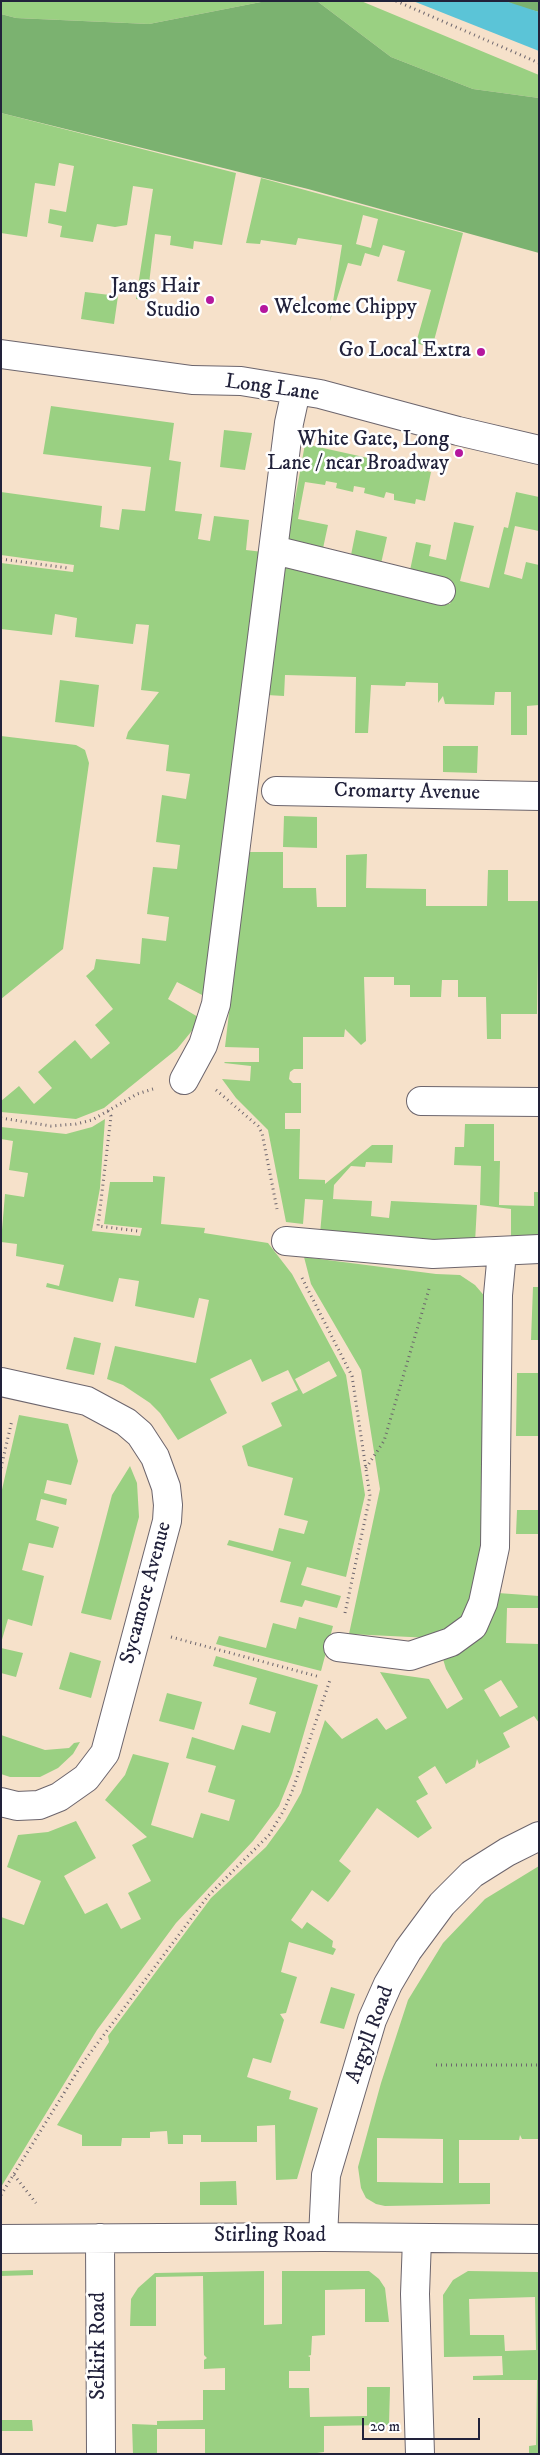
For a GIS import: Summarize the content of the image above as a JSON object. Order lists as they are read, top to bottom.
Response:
{
  "streets": {
    "street": [
      "Long Lane",
      "Cromarty Avenue",
      "Sycamore Avenue",
      "Argyll Road",
      "Stirling Road",
      "Selkirk Road"
    ]
  },
  "crossings": [
    ["Argyll Road", "Stirling Road"],
    ["Stirling Road", "Selkirk Road"]
  ],
  "places": [
    "Jangs Hair Studio",
    "Welcome Chippy",
    "Go Local Extra",
    "White Gate, Long Lane / near Broadway"
  ],
  "scale_bar": "20 m"
}
